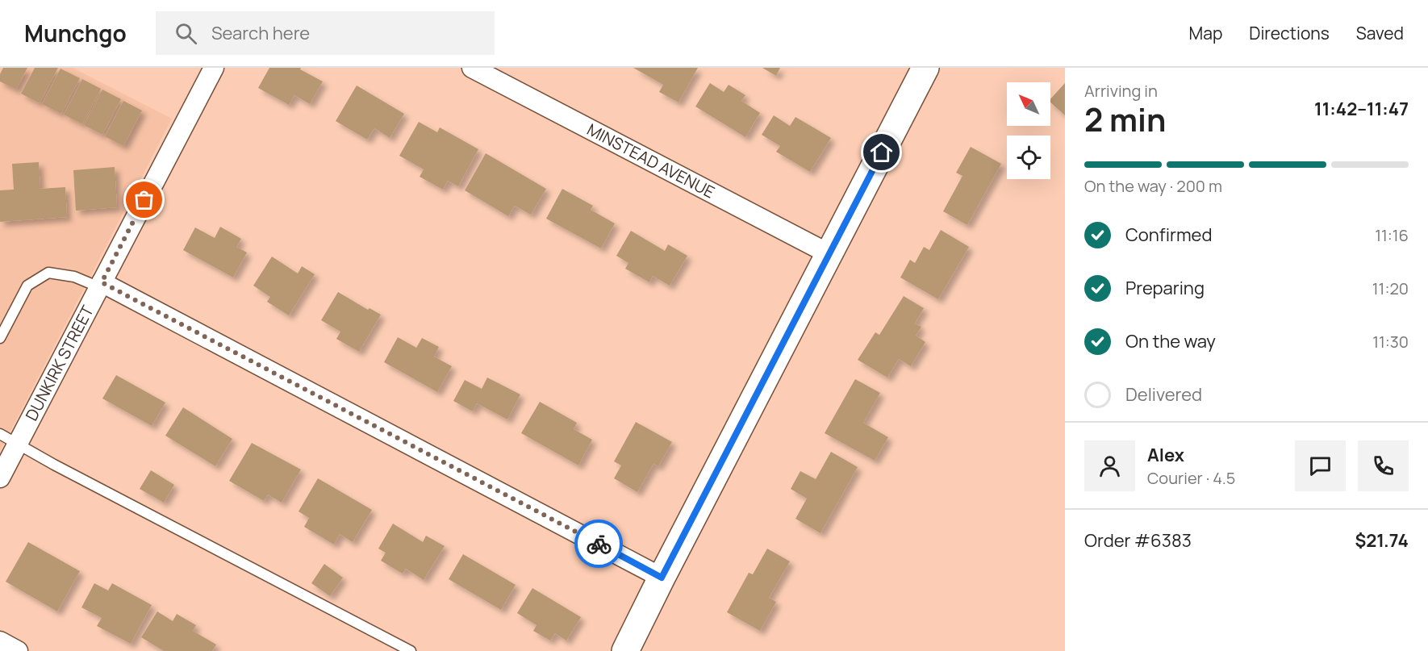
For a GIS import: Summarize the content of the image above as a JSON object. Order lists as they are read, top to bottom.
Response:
{
  "streets": {
    "street": ["MINSTEAD AVENUE", "DUNKIRK STREET"]
  },
  "north": "top left",
  "page": {
    "header": "Munchgo",
    "search": "Search here",
    "nav": ["Map", "Directions", "Saved"],
    "heading": ["2 min", "Arriving in", "11:42–11:47"],
    "panel": [
      "Alex",
      "Courier · 4.5",
      "Order #6383",
      "$21.74"
    ],
    "bar": "On the way · 200 m",
    "list": [
      ["Confirmed", "11:16"],
      ["Preparing", "11:20"],
      ["On the way", "11:30"],
      "Delivered"
    ]
  }
}
